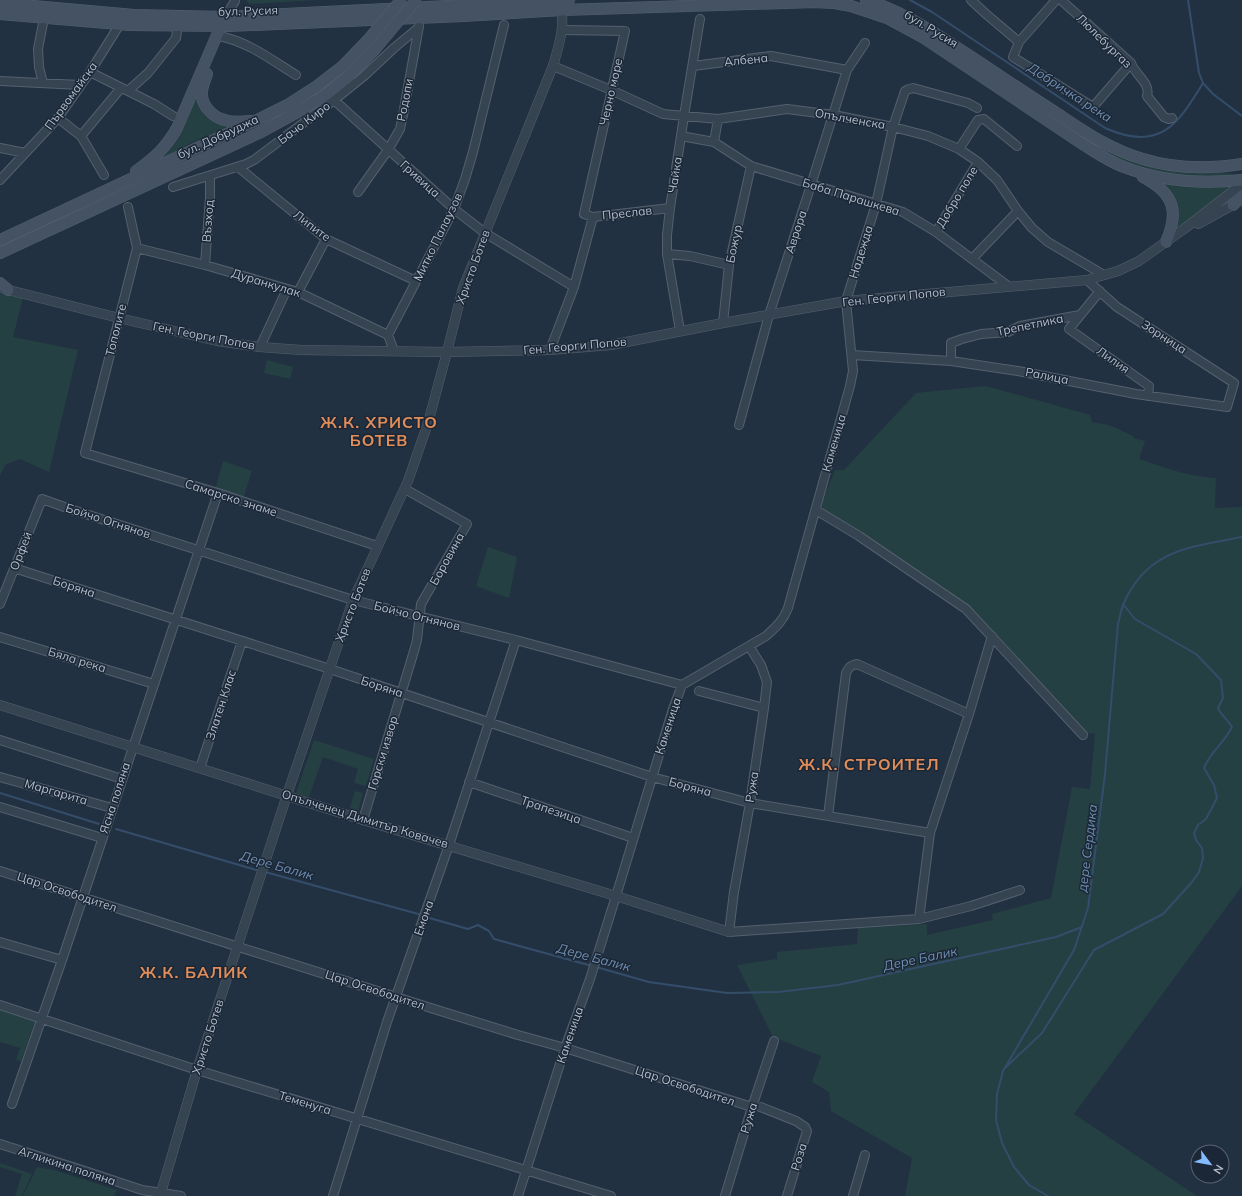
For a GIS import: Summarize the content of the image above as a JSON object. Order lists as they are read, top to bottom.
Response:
{
  "streets": {
    "main road": ["бул. Русия", "бул. Добруджа"],
    "street": [
      "Люлебургаз",
      "Албена",
      "Черно море",
      "Първомайска",
      "Родопи",
      "Опълченска",
      "Бачо Киро",
      "Чайка",
      "Гривица",
      "Баба Парашкева",
      "Добро поле",
      "Преслав",
      "Възход",
      "Липите",
      "Аврора",
      "Митко Палаузов",
      "Божур",
      "Надежда",
      "Христо Ботев",
      "Дуранкулак",
      "Ген. Георги Попов",
      "Трепетлика",
      "Тополите",
      "Зорница",
      "Лилия",
      "Ралица",
      "Каменица",
      "Самарско знаме",
      "Бойчо Огнянов",
      "Орфей",
      "Боровина",
      "Боряна",
      "Бяла река",
      "Златен Клас",
      "Горски извор",
      "Ружа",
      "Маргарита",
      "Ясна поляна",
      "Трапезица",
      "Опълченец Димитър Ковачев",
      "Цар Освободител",
      "Емона",
      "Теменуга",
      "Роза",
      "Агликина поляна"
    ]
  },
  "crossings": [
    ["бул. Русия", "Черно море"],
    ["бул. Русия", "Първомайска"],
    ["бул. Русия", "Родопи"],
    ["бул. Русия", "Бачо Киро"],
    ["бул. Русия", "Христо Ботев"],
    ["Албена", "Чайка"],
    ["Албена", "Аврора"],
    ["Черно море", "Опълченска"],
    ["Черно море", "Преслав"],
    ["Черно море", "Христо Ботев"],
    ["Родопи", "Бачо Киро"],
    ["Родопи", "Гривица"],
    ["Опълченска", "Чайка"],
    ["Опълченска", "Добро поле"],
    ["Опълченска", "Аврора"],
    ["Опълченска", "Надежда"],
    ["Опълченска", "Христо Ботев"],
    ["Опълченска", "Ген. Георги Попов"],
    ["Бачо Киро", "Гривица"],
    ["Бачо Киро", "Възход"],
    ["Бачо Киро", "Липите"],
    ["Чайка", "Баба Парашкева"],
    ["Чайка", "Преслав"],
    ["Чайка", "Ген. Георги Попов"],
    ["Гривица", "Митко Палаузов"],
    ["Гривица", "Христо Ботев"],
    ["Баба Парашкева", "Добро поле"],
    ["Баба Парашкева", "Аврора"],
    ["Баба Парашкева", "Божур"],
    ["Баба Парашкева", "Надежда"],
    ["Баба Парашкева", "Ген. Георги Попов"],
    ["Възход", "Дуранкулак"],
    ["Липите", "Митко Палаузов"],
    ["Аврора", "Ген. Георги Попов"],
    ["Митко Палаузов", "Дуранкулак"],
    ["Божур", "Ген. Георги Попов"],
    ["Надежда", "Ген. Георги Попов"],
    ["Надежда", "Каменица"],
    ["Христо Ботев", "Ген. Георги Попов"],
    ["Христо Ботев", "Самарско знаме"],
    ["Христо Ботев", "Бойчо Огнянов"],
    ["Христо Ботев", "Боровина"],
    ["Христо Ботев", "Боряна"],
    ["Христо Ботев", "Опълченец Димитър Ковачев"],
    ["Христо Ботев", "Цар Освободител"],
    ["Христо Ботев", "Теменуга"],
    ["Христо Ботев", "Агликина поляна"],
    ["Дуранкулак", "Тополите"],
    ["Ген. Георги Попов", "Тополите"],
    ["Ген. Георги Попов", "Зорница"],
    ["Ген. Георги Попов", "Каменица"],
    ["Трепетлика", "Зорница"],
    ["Трепетлика", "Лилия"],
    ["Трепетлика", "Ралица"],
    ["Тополите", "Самарско знаме"],
    ["Зорница", "Ралица"],
    ["Лилия", "Ралица"],
    ["Ралица", "Каменица"],
    ["Каменица", "Бойчо Огнянов"],
    ["Каменица", "Боряна"],
    ["Каменица", "Ружа"],
    ["Каменица", "Трапезица"],
    ["Каменица", "Опълченец Димитър Ковачев"],
    ["Каменица", "Цар Освободител"],
    ["Каменица", "Теменуга"],
    ["Самарско знаме", "Ясна поляна"],
    ["Бойчо Огнянов", "Орфей"],
    ["Бойчо Огнянов", "Боровина"],
    ["Бойчо Огнянов", "Горски извор"],
    ["Бойчо Огнянов", "Ясна поляна"],
    ["Бойчо Огнянов", "Емона"],
    ["Орфей", "Боряна"],
    ["Боровина", "Горски извор"],
    ["Боряна", "Златен Клас"],
    ["Боряна", "Горски извор"],
    ["Боряна", "Ружа"],
    ["Боряна", "Ясна поляна"],
    ["Боряна", "Емона"],
    ["Бяла река", "Ясна поляна"],
    ["Златен Клас", "Опълченец Димитър Ковачев"],
    ["Горски извор", "Опълченец Димитър Ковачев"],
    ["Ружа", "Опълченец Димитър Ковачев"],
    ["Ружа", "Цар Освободител"],
    ["Ружа", "Роза"],
    ["Маргарита", "Ясна поляна"],
    ["Ясна поляна", "Опълченец Димитър Ковачев"],
    ["Ясна поляна", "Цар Освободител"],
    ["Ясна поляна", "Теменуга"],
    ["Трапезица", "Емона"],
    ["Опълченец Димитър Ковачев", "Емона"],
    ["Цар Освободител", "Емона"],
    ["Цар Освободител", "Роза"],
    ["Емона", "Теменуга"]
  ],
  "districts": ["Ж.К. ХРИСТО БОТЕВ", "Ж.К. СТРОИТЕЛ", "Ж.К. БАЛИК"],
  "water": ["Добричка река", "дере Сердика", "Дере Балик"],
  "north": "bottom right"
}
